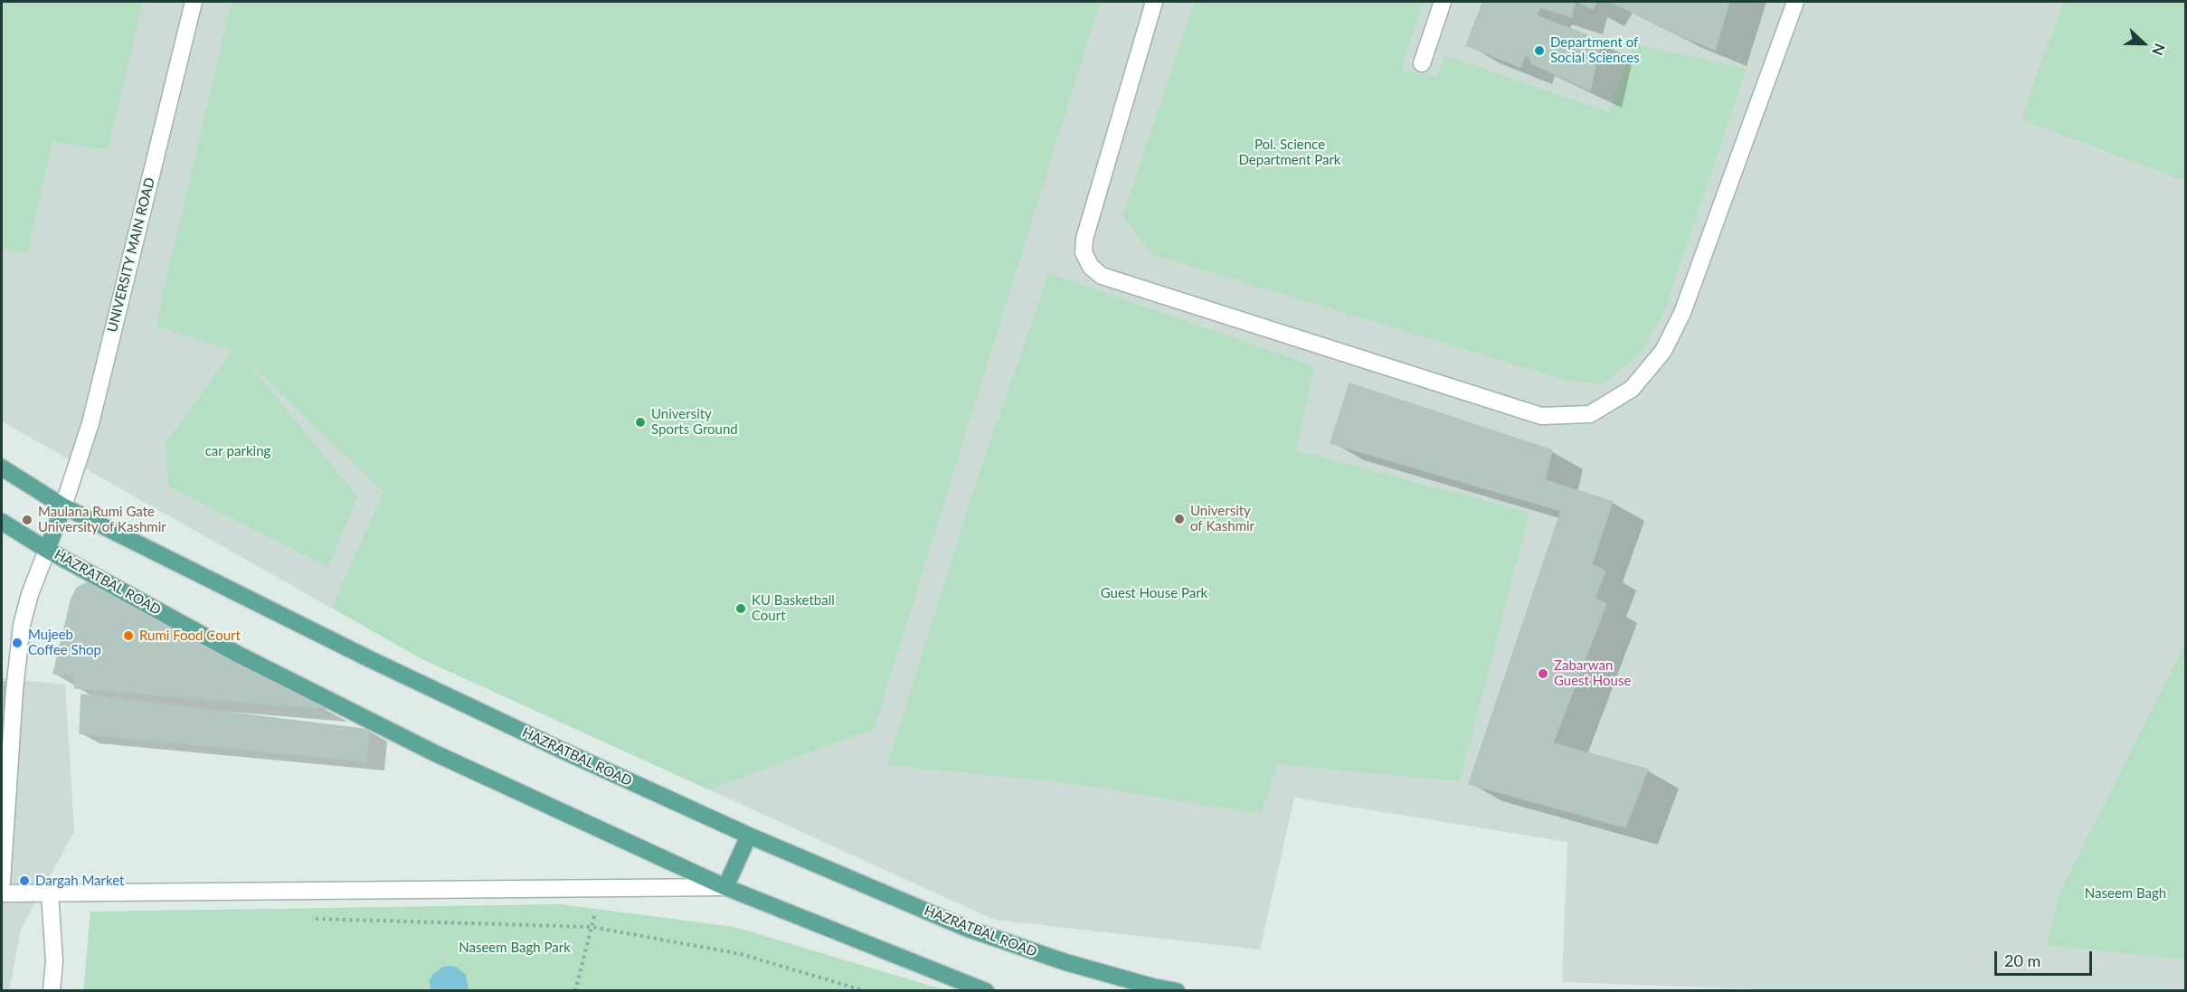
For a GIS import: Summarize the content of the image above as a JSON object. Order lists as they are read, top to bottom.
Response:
{
  "streets": {
    "main road": ["HAZRATBAL ROAD"],
    "street": ["UNIVERSITY MAIN ROAD"]
  },
  "crossings": [
    ["UNIVERSITY MAIN ROAD", "HAZRATBAL ROAD"]
  ],
  "parks": [
    "Pol. Science Department Park",
    "car parking",
    "Guest House Park",
    "Naseem Bagh",
    "Naseem Bagh Park"
  ],
  "places": [
    "Department of Social Sciences",
    "University Sports Ground",
    "University of Kashmir",
    "Maulana Rumi Gate University of Kashmir",
    "KU Basketball Court",
    "Rumi Food Court",
    "Mujeeb Coffee Shop",
    "Zabarwan Guest House",
    "Dargah Market"
  ],
  "scale_bar": "20 m",
  "north": "right"
}
